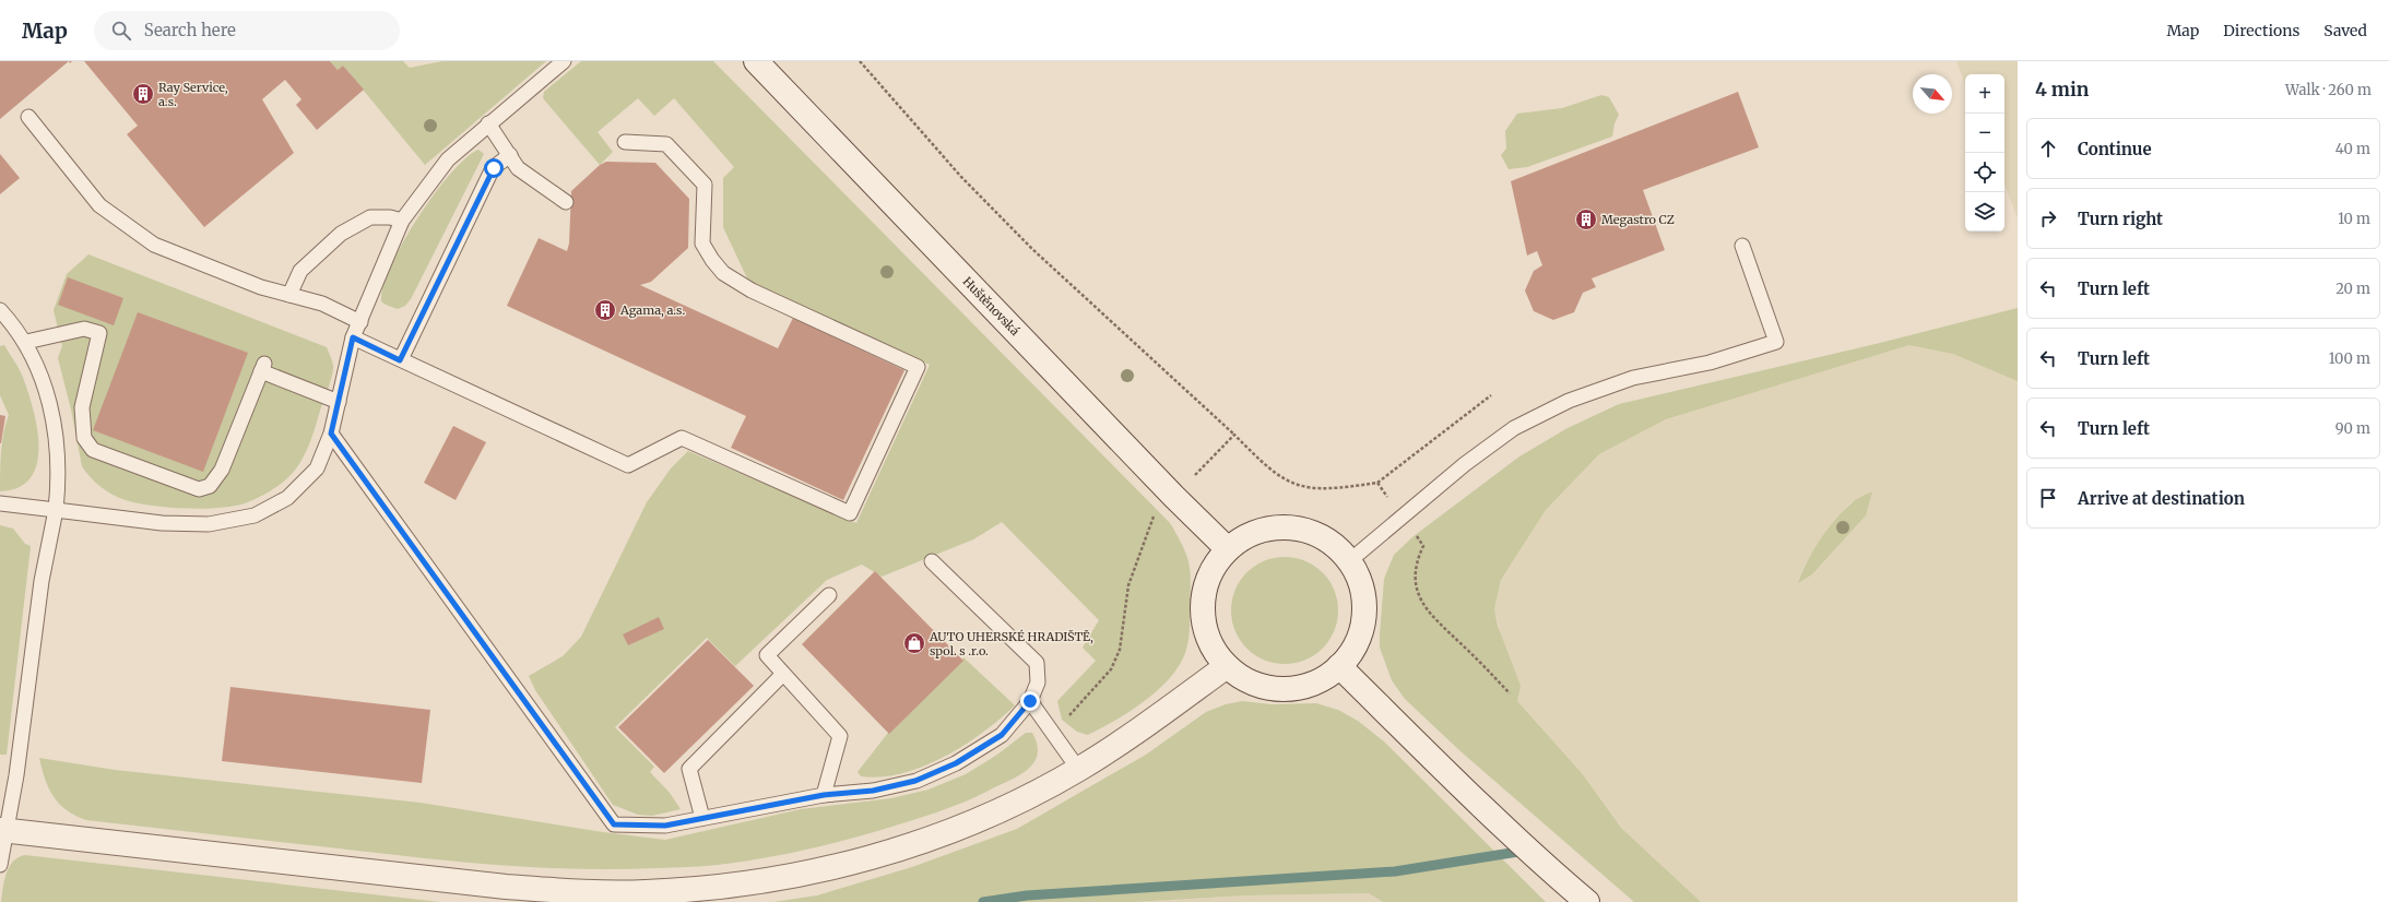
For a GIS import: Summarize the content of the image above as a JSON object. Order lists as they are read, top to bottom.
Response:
{
  "streets": {
    "street": ["Huštěnovská"]
  },
  "places": {
    "building": ["Ray Service, a.s.", "Megastro CZ", "Agama, a.s."],
    "shop": ["AUTO UHERSKÉ HRADIŠTĚ, spol. s .r.o."]
  },
  "north": "bottom right",
  "page": {
    "header": "Map",
    "search": "Search here",
    "nav": ["Map", "Directions", "Saved"],
    "heading": ["4 min", "Walk · 260 m"],
    "map_buttons": ["+", "−"],
    "list": [
      ["Continue", "40 m"],
      ["Turn right", "10 m"],
      ["Turn left", "20 m"],
      ["Turn left", "100 m"],
      ["Turn left", "90 m"],
      "Arrive at destination"
    ]
  }
}
